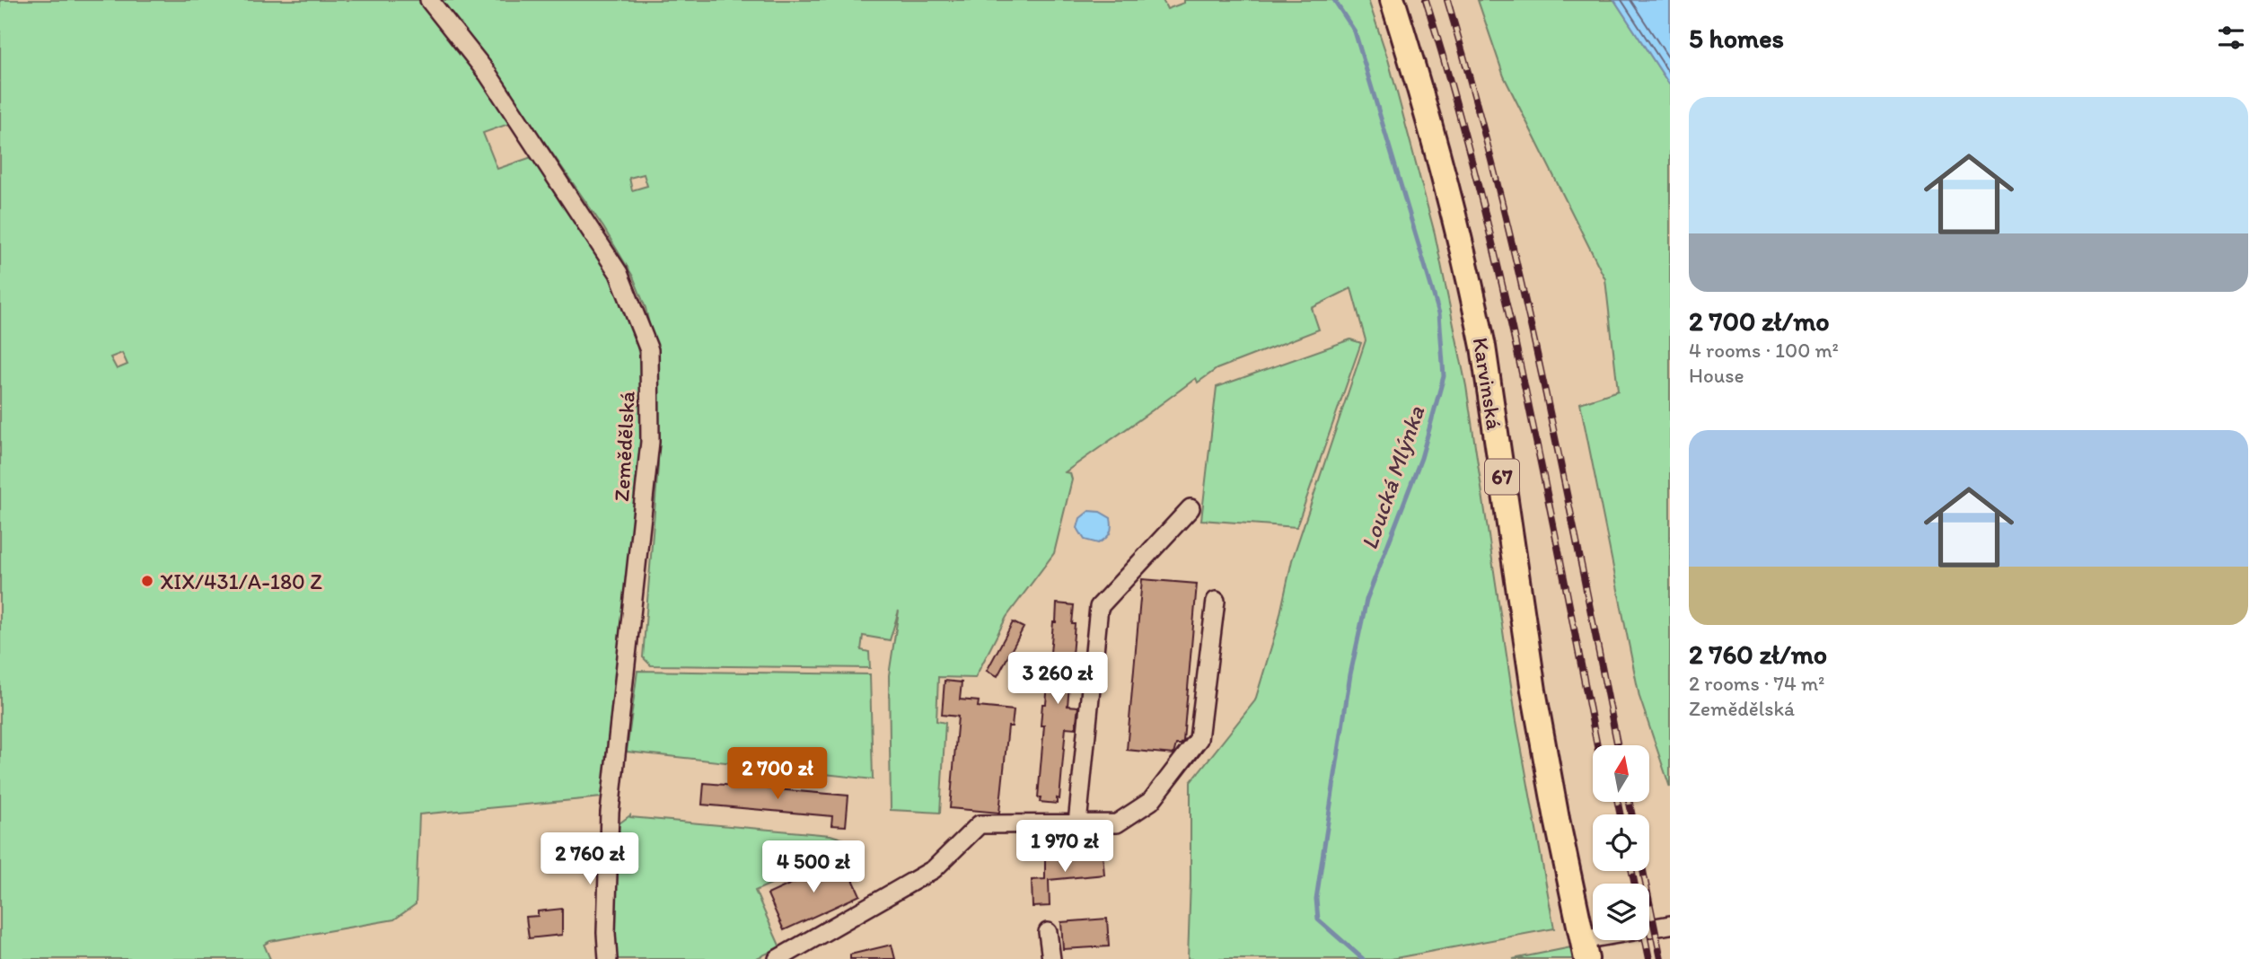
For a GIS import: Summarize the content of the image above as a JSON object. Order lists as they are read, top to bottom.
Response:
{
  "streets": {
    "main road": ["Karvinská", "67"],
    "street": ["Zemědělská"]
  },
  "water": ["Loucká Mlýnka"],
  "places": ["XIX/431/A-180 Z"],
  "north": "top",
  "page": {
    "heading": "5 homes",
    "list": [
      {
        "name": "2 700 zł/mo",
        "note": "4 rooms · 100 m² · House"
      },
      {
        "name": "2 760 zł/mo",
        "note": "2 rooms · 74 m² · Zemědělská"
      }
    ],
    "price": [
      "3 260 zł",
      "2 700 zł",
      "1 970 zł",
      "2 760 zł",
      "4 500 zł"
    ]
  }
}
